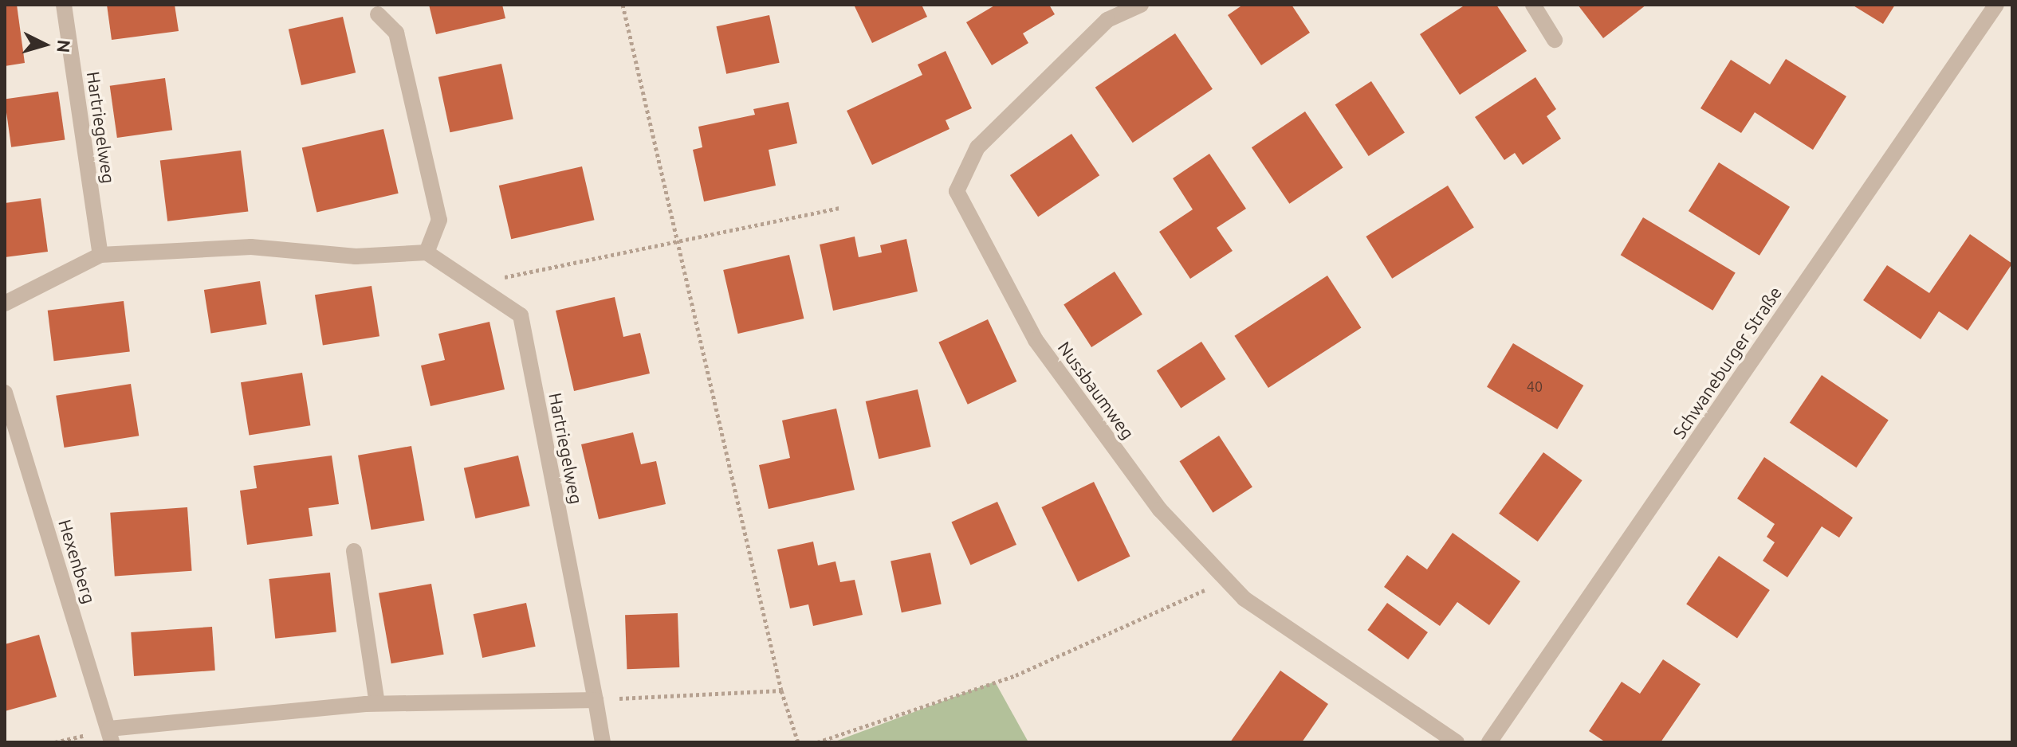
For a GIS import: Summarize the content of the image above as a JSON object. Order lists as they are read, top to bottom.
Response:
{
  "streets": {
    "street": [
      "Hartriegelweg",
      "Schwaneburger Straße",
      "Nussbaumweg",
      "Hexenberg"
    ]
  },
  "house_numbers": ["40"],
  "north": "right"
}
